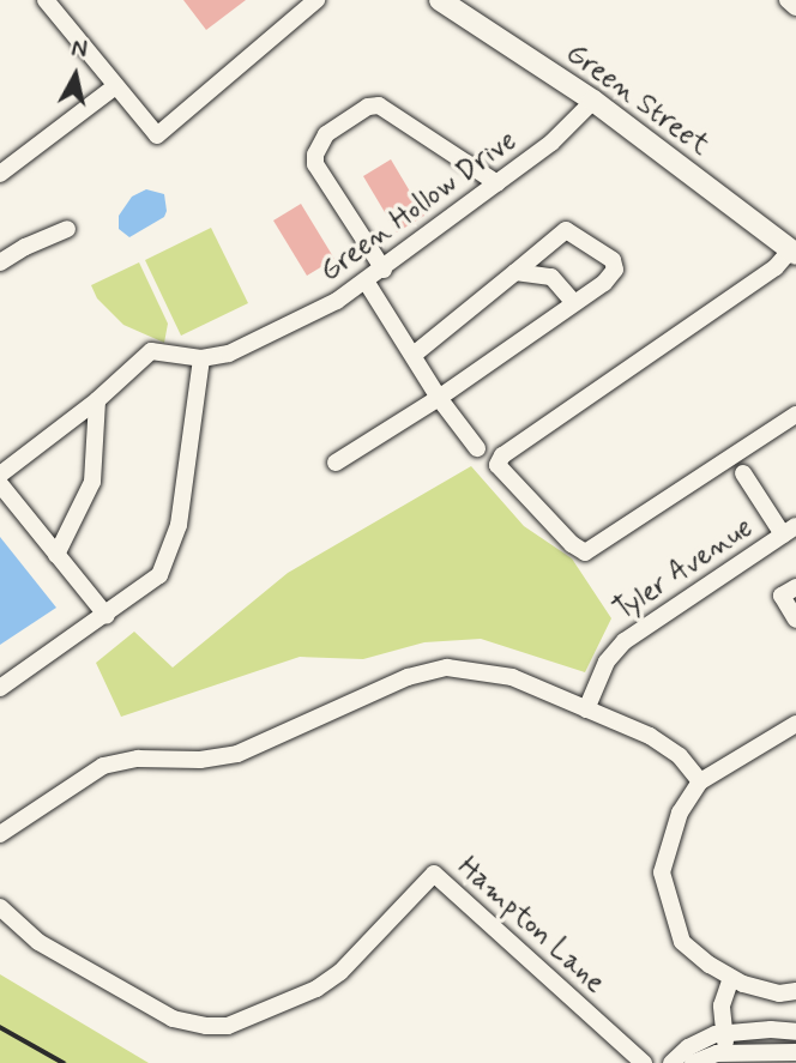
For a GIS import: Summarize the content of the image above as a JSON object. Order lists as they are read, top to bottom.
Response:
{
  "streets": {
    "street": [
      "Green Street",
      "Green Hollow Drive",
      "Tyler Avenue",
      "Hampton Lane"
    ]
  },
  "crossings": [
    ["Green Street", "Green Hollow Drive"]
  ],
  "north": "top"
}
